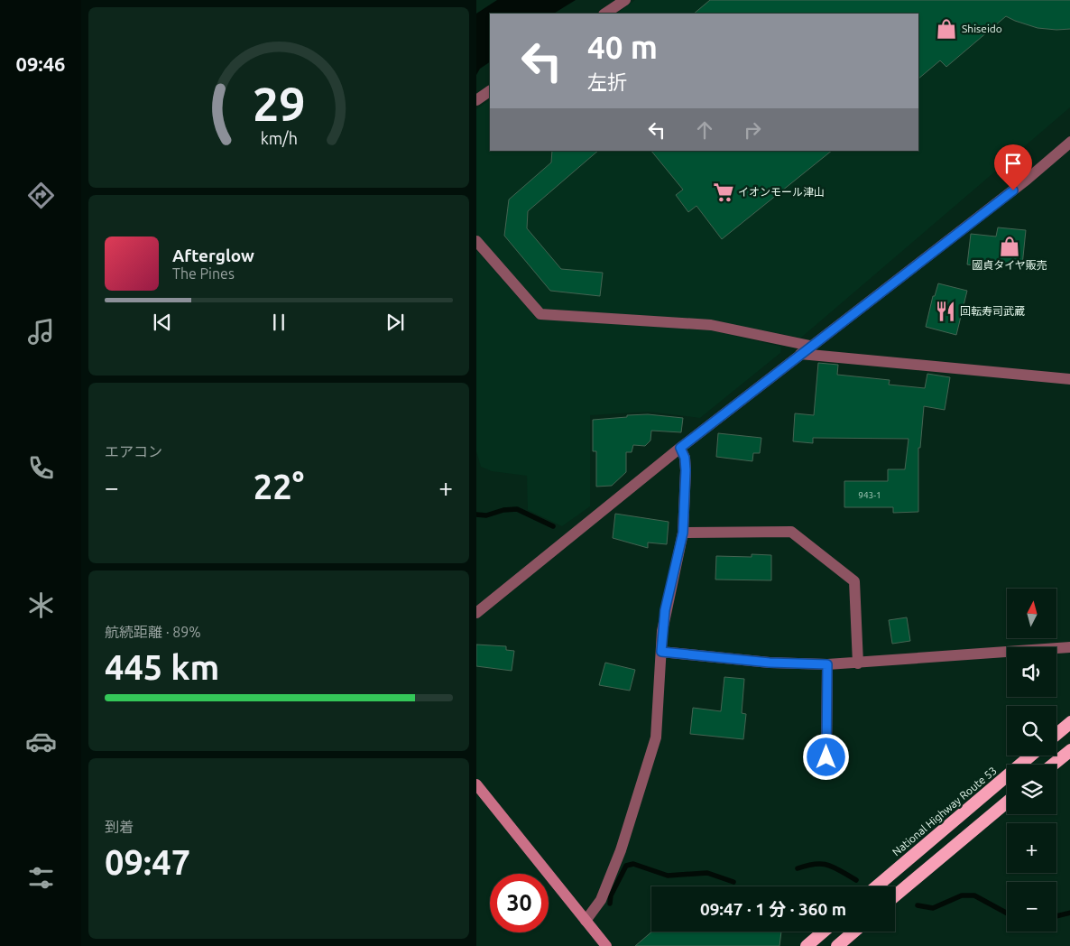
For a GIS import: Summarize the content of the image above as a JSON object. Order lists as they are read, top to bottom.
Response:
{
  "streets": {
    "highway": ["National Highway Route 53"]
  },
  "places": {
    "shop": ["Shiseido", "國貞タイヤ販売"],
    "supermarket": ["イオンモール津山"],
    "restaurant": ["回転寿司武蔵"]
  },
  "house_numbers": ["943-1"],
  "north": "top",
  "page": {
    "tabs": "09:46",
    "turn": ["40 m", "左折"],
    "song": ["Afterglow", "The Pines"],
    "tile": [
      "エアコン",
      ["航続距離 · 89%", "445 km"],
      ["到着", "09:47"]
    ],
    "heat": ["−", "22°", "+"],
    "map_buttons": ["+", "−"],
    "limit": "30",
    "trip": "09:47 · 1 分 · 360 m",
    "gauge": ["29", "km/h"]
  }
}
